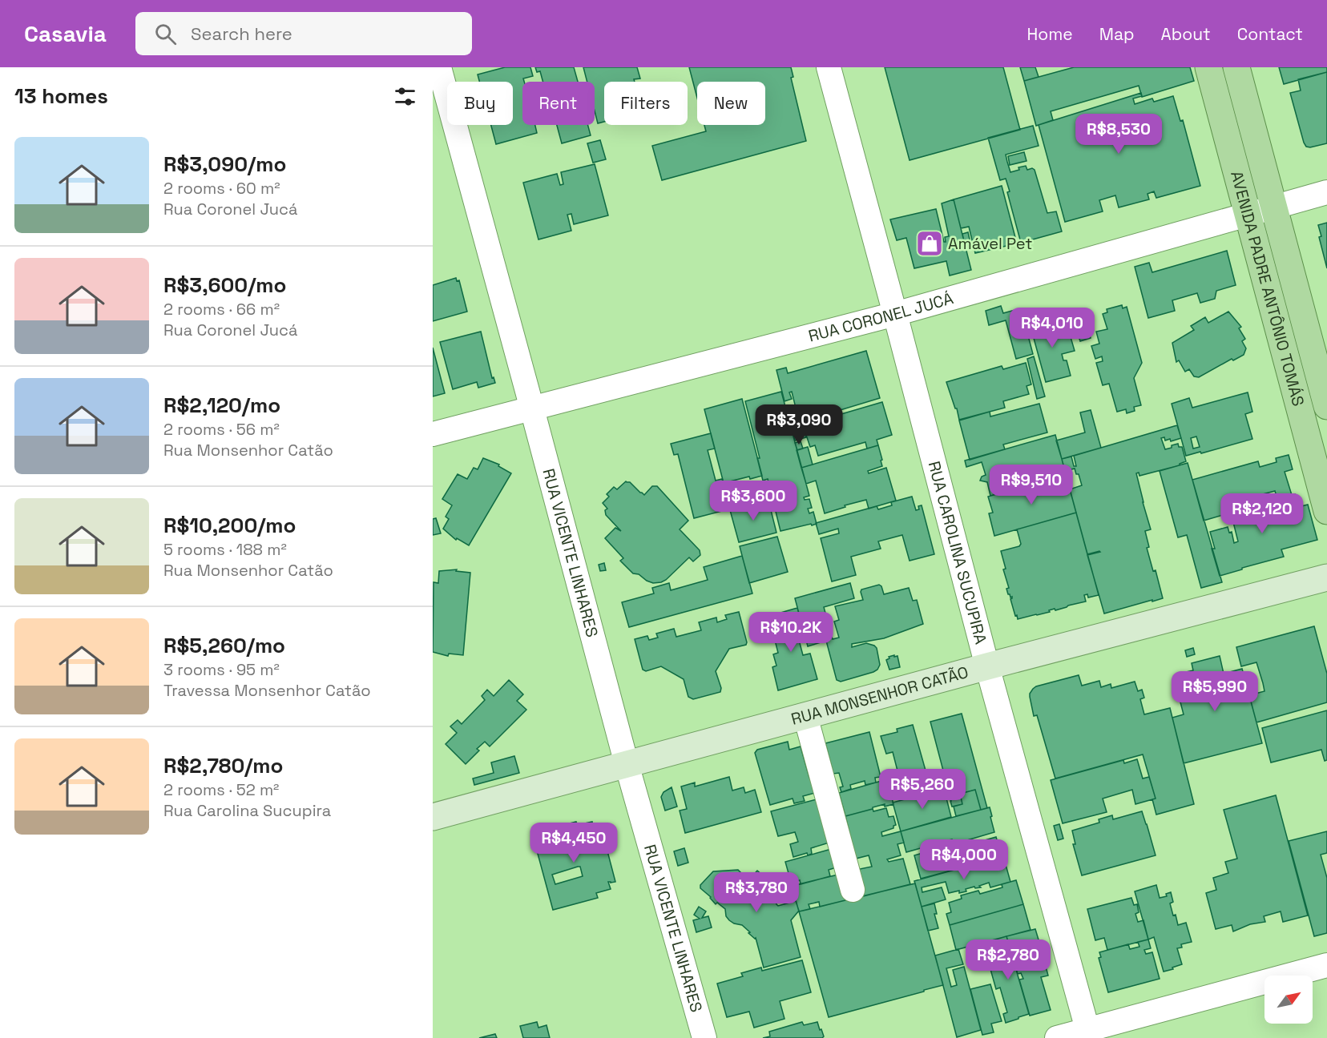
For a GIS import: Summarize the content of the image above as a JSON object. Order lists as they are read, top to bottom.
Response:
{
  "streets": {
    "main road": ["AVENIDA PADRE ANTÔNIO TOMÁS"],
    "street": [
      "RUA CORONEL JUCÁ",
      "RUA VICENTE LINHARES",
      "RUA CAROLINA SUCUPIRA",
      "RUA MONSENHOR CATÃO"
    ]
  },
  "crossings": [
    ["AVENIDA PADRE ANTÔNIO TOMÁS", "RUA CORONEL JUCÁ"],
    ["RUA CORONEL JUCÁ", "RUA VICENTE LINHARES"],
    ["RUA CORONEL JUCÁ", "RUA CAROLINA SUCUPIRA"],
    ["RUA VICENTE LINHARES", "RUA MONSENHOR CATÃO"],
    ["RUA CAROLINA SUCUPIRA", "RUA MONSENHOR CATÃO"]
  ],
  "places": {
    "shop": ["Amável Pet"]
  },
  "north": "top right",
  "page": {
    "header": "Casavia",
    "search": "Search here",
    "nav": [
      "Home",
      "Map",
      "About",
      "Contact"
    ],
    "heading": "13 homes",
    "chip": [
      "Buy",
      "Rent",
      "Filters",
      "New"
    ],
    "price": [
      "R$8,530",
      "R$4,010",
      "R$3,090",
      "R$9,510",
      "R$3,600",
      "R$2,120",
      "R$10.2K",
      "R$5,990",
      "R$5,260",
      "R$4,450",
      "R$4,000",
      "R$3,780",
      "R$2,780"
    ],
    "list": [
      {
        "name": "R$3,090/mo",
        "note": "2 rooms · 60 m² · Rua Coronel Jucá"
      },
      {
        "name": "R$3,600/mo",
        "note": "2 rooms · 66 m² · Rua Coronel Jucá"
      },
      {
        "name": "R$2,120/mo",
        "note": "2 rooms · 56 m² · Rua Monsenhor Catão"
      },
      {
        "name": "R$10,200/mo",
        "note": "5 rooms · 188 m² · Rua Monsenhor Catão"
      },
      {
        "name": "R$5,260/mo",
        "note": "3 rooms · 95 m² · Travessa Monsenhor Catão"
      },
      {
        "name": "R$2,780/mo",
        "note": "2 rooms · 52 m² · Rua Carolina Sucupira"
      }
    ]
  }
}
